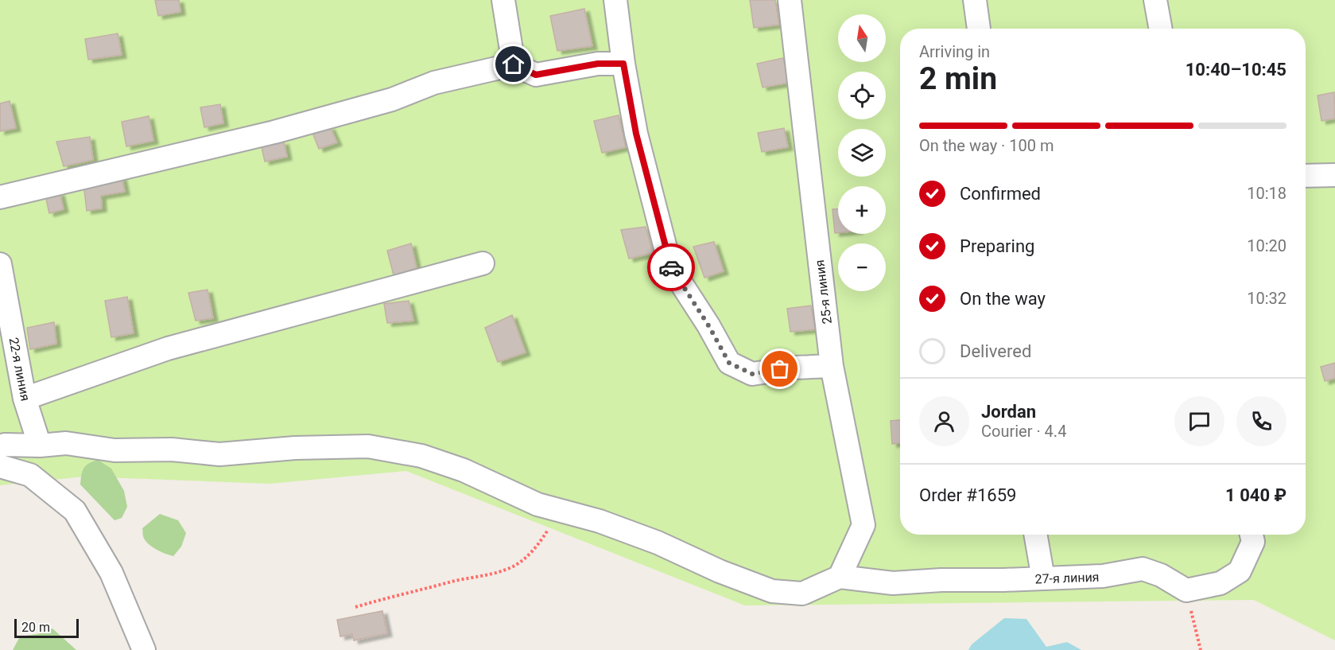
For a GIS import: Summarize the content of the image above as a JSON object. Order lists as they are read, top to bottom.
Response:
{
  "streets": {
    "street": ["25-я линия", "22-я линия", "27-я линия"]
  },
  "crossings": [
    ["25-я линия", "27-я линия"]
  ],
  "scale_bar": "20 m",
  "north": "top",
  "page": {
    "map_buttons": ["+", "−"],
    "heading": ["2 min", "Arriving in", "10:40–10:45"],
    "panel": [
      "Jordan",
      "Courier · 4.4",
      "Order #1659",
      "1 040 ₽"
    ],
    "bar": "On the way · 100 m",
    "list": [
      ["Confirmed", "10:18"],
      ["Preparing", "10:20"],
      ["On the way", "10:32"],
      "Delivered"
    ],
    "scale": "20 m"
  }
}
